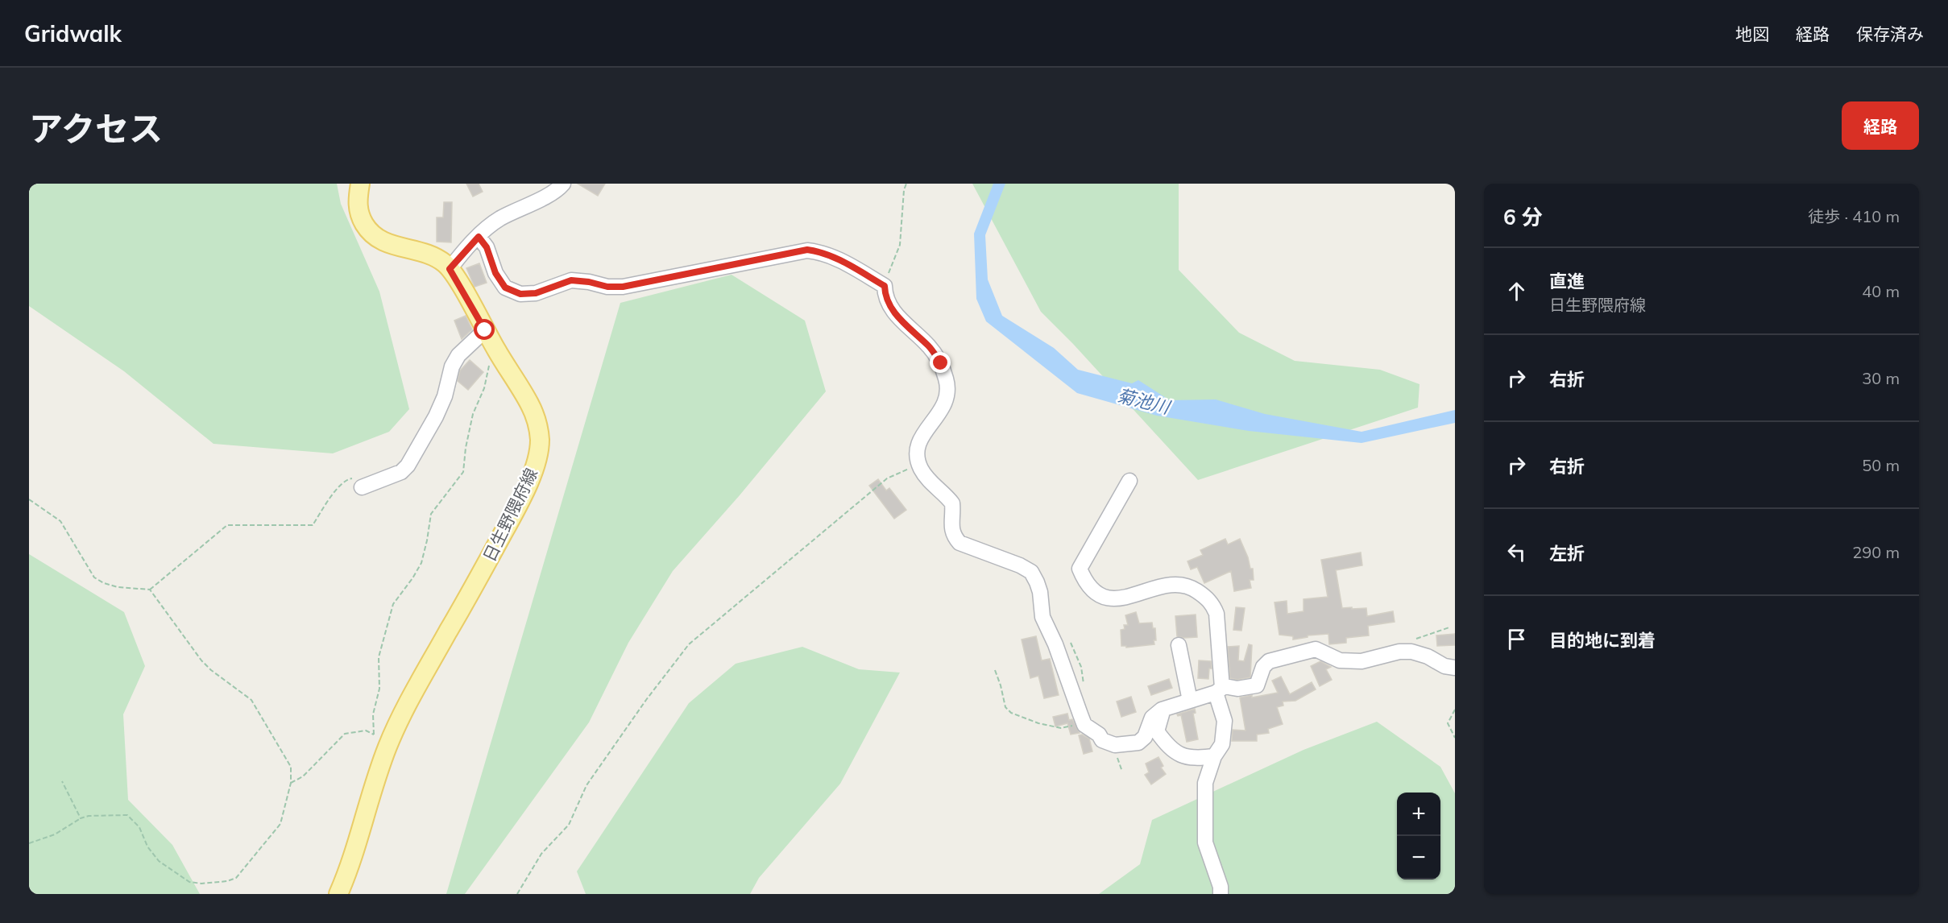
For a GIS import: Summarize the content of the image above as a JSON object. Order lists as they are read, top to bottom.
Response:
{
  "streets": {
    "main road": ["日生野隈府線"]
  },
  "water": ["菊池川"],
  "page": {
    "header": "Gridwalk",
    "nav": ["地図", "経路", "保存済み"],
    "title": "アクセス",
    "buttons": "経路",
    "heading": ["6 分", "徒歩 · 410 m"],
    "list": [
      ["直進", "日生野隈府線", "40 m"],
      ["右折", "30 m"],
      ["右折", "50 m"],
      ["左折", "290 m"],
      "目的地に到着"
    ],
    "map_buttons": ["+", "−"]
  }
}
